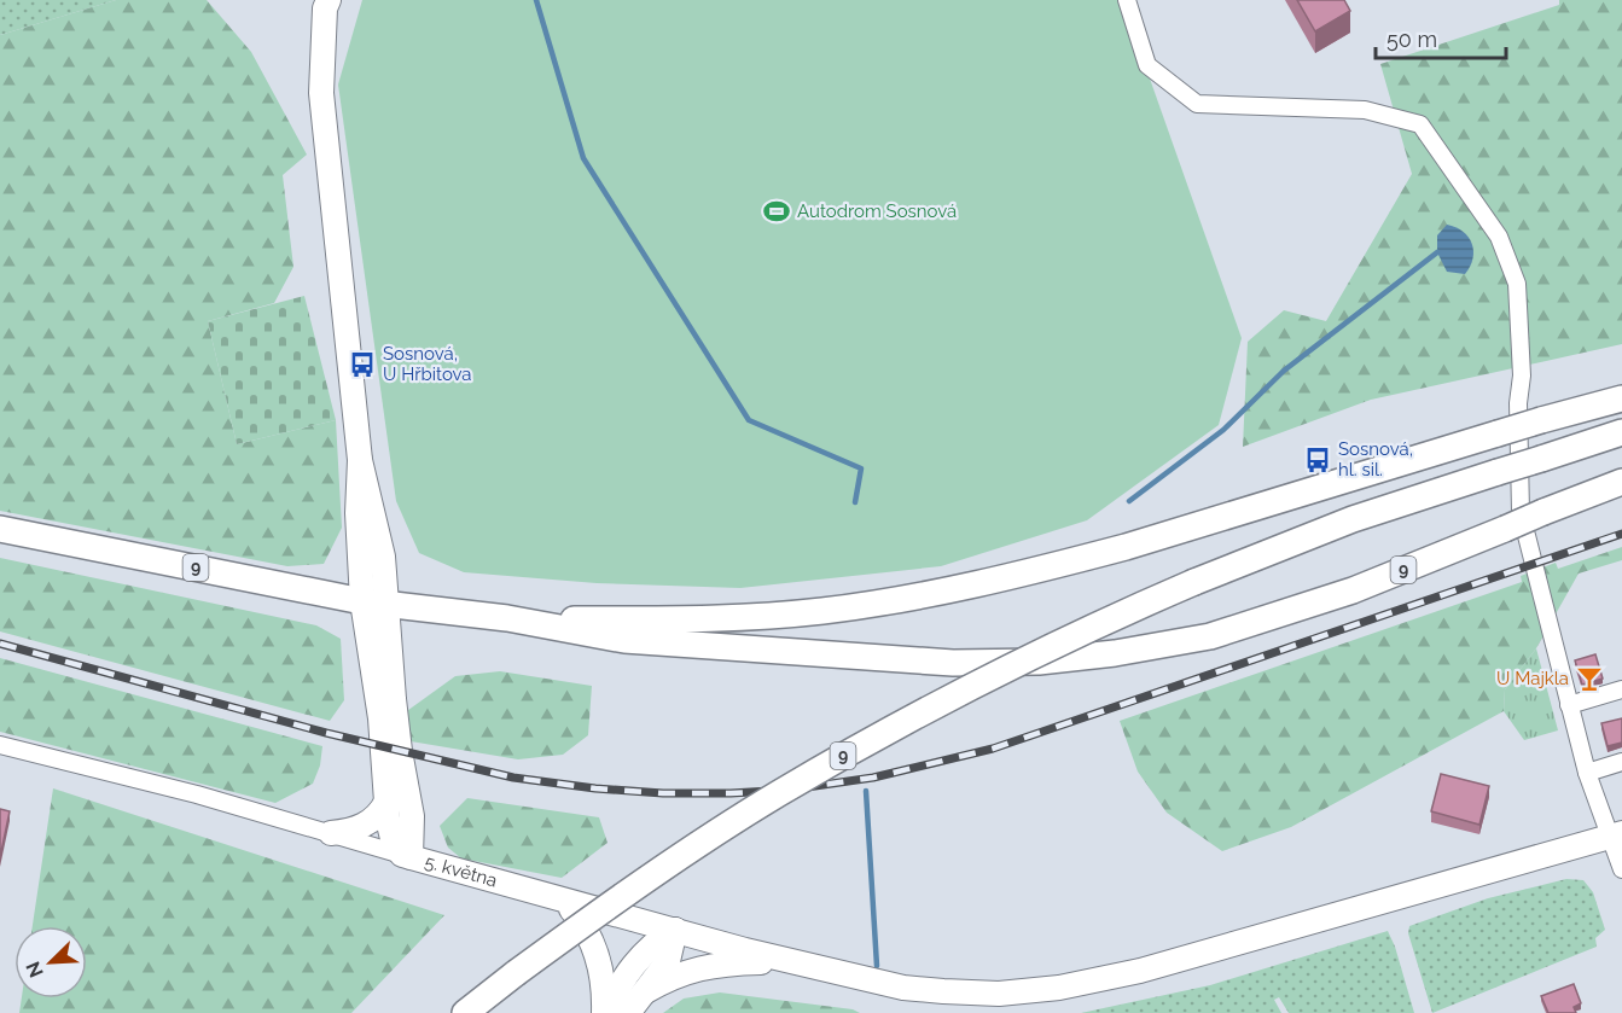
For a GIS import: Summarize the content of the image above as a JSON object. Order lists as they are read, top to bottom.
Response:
{
  "streets": {
    "main road": ["9"],
    "street": ["5. května"]
  },
  "places": {
    "sports": ["Autodrom Sosnová"],
    "bus stop": ["Sosnová, U Hřbitova", "Sosnová, hl. sil."],
    "bar": ["U Majkla"]
  },
  "scale_bar": "50 m",
  "north": "bottom left"
}
